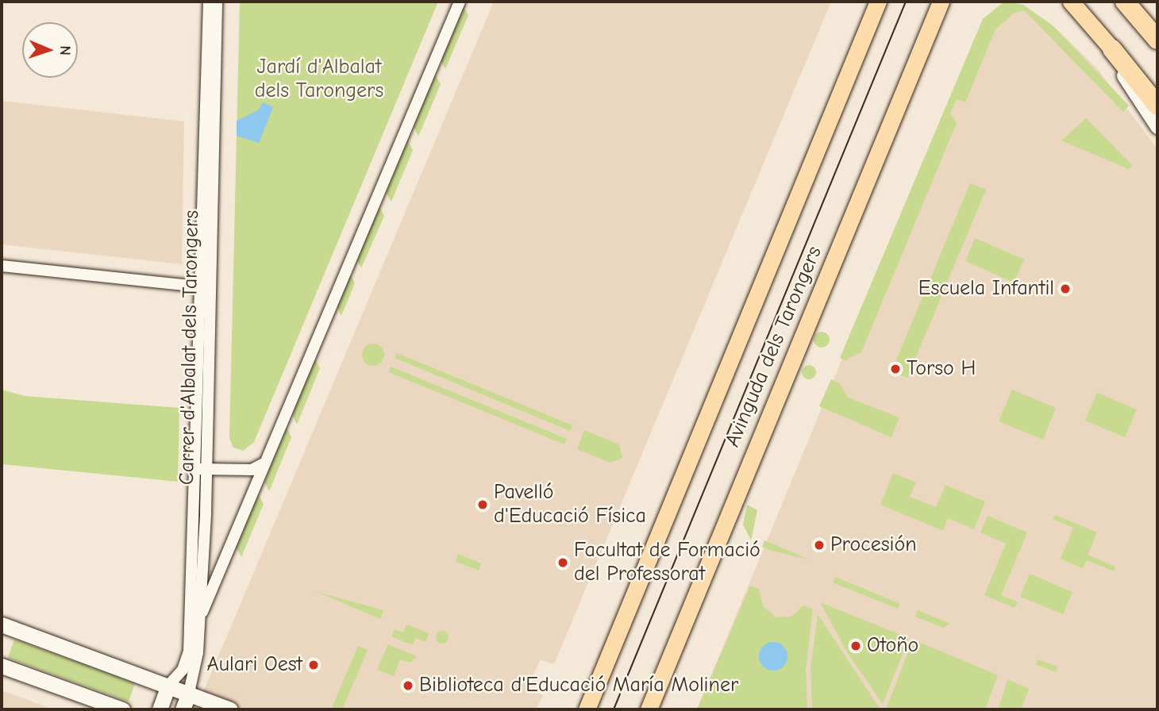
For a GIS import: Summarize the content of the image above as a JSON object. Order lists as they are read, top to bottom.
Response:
{
  "streets": {
    "main road": ["Avinguda dels Tarongers"],
    "street": ["Carrer d'Albalat dels Tarongers"]
  },
  "parks": ["Jardí d'Albalat dels Tarongers"],
  "places": [
    "Escuela Infantil",
    "Torso H",
    "Pavelló d'Educació Física",
    "Procesión",
    "Facultat de Formació del Professorat",
    "Otoño",
    "Aulari Oest",
    "Biblioteca d'Educació María Moliner"
  ],
  "north": "right"
}
